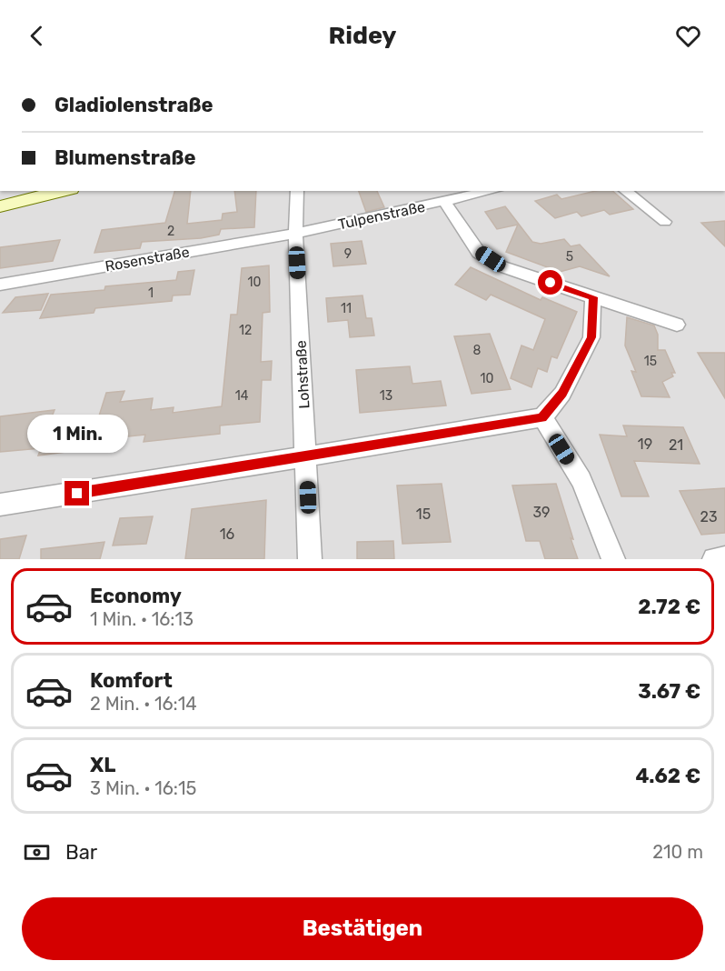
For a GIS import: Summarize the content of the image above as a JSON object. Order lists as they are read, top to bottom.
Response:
{
  "streets": {
    "street": ["Tulpenstraße", "Rosenstraße", "Lohstraße"]
  },
  "crossings": [
    ["Tulpenstraße", "Rosenstraße"],
    ["Tulpenstraße", "Lohstraße"],
    ["Rosenstraße", "Lohstraße"]
  ],
  "house_numbers": [
    "2",
    "9",
    "5",
    "10",
    "1",
    "11",
    "12",
    "8",
    "15",
    "10",
    "14",
    "13",
    "19",
    "21",
    "39",
    "15",
    "23",
    "16"
  ],
  "page": {
    "header": "Ridey",
    "banner": ["Gladiolenstraße", "Blumenstraße"],
    "bubble": "1 Min.",
    "list": [
      {
        "name": "Economy",
        "note": "1 Min. · 16:13",
        "value": "2.72 €"
      },
      {
        "name": "Komfort",
        "note": "2 Min. · 16:14",
        "value": "3.67 €"
      },
      {
        "name": "XL",
        "note": "3 Min. · 16:15",
        "value": "4.62 €"
      }
    ],
    "pay": ["Bar", "210 m"],
    "buttons": "Bestätigen"
  }
}
